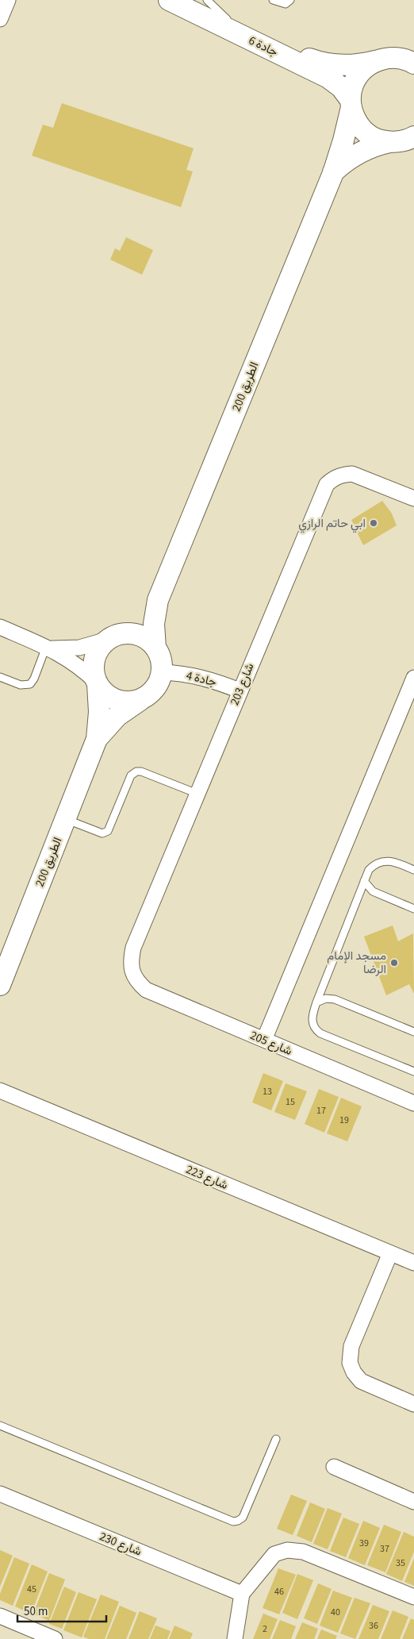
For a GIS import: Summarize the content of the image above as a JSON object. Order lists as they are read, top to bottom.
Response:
{
  "streets": {
    "main road": ["جادة 6", "الطريق 200"],
    "street": [
      "جادة 4",
      "شارع 203",
      "شارع 205",
      "شارع 223",
      "شارع 230"
    ]
  },
  "crossings": [
    ["جادة 6", "الطريق 200"],
    ["الطريق 200", "جادة 4"],
    ["جادة 4", "شارع 203"],
    ["شارع 203", "شارع 205"]
  ],
  "places": ["ابي حاتم الرازي", "مسجد الإمام الرضا"],
  "house_numbers": [
    "13",
    "15",
    "17",
    "19",
    "39",
    "37",
    "35",
    "45",
    "46",
    "40",
    "36",
    "2"
  ],
  "scale_bar": "50 m"
}
